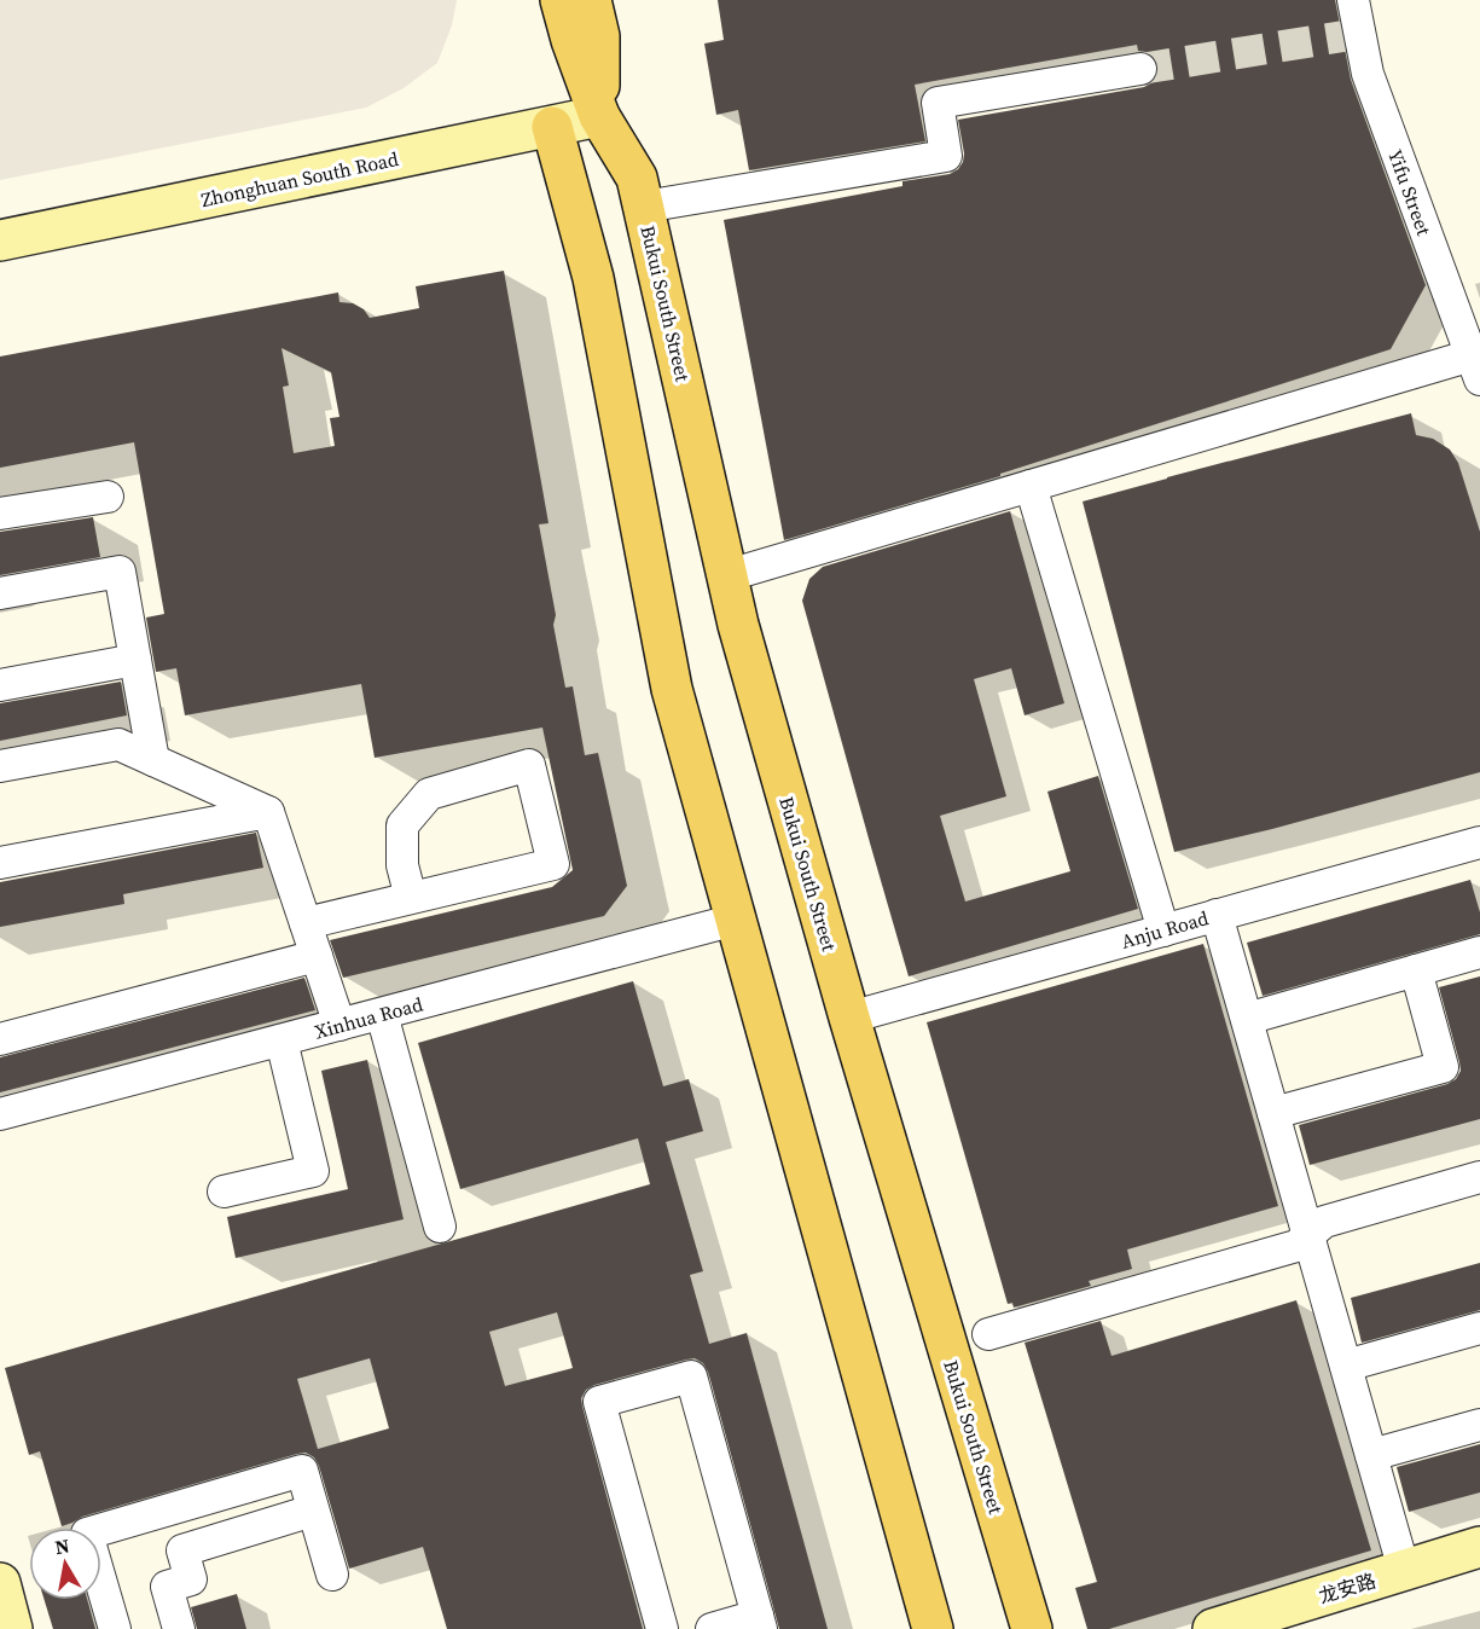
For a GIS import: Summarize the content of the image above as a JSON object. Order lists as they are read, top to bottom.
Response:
{
  "streets": {
    "main road": ["Zhonghuan South Road", "Bukui South Street", "龙安路"],
    "street": ["Yifu Street", "Anju Road", "Xinhua Road"]
  },
  "crossings": [
    ["Zhonghuan South Road", "Bukui South Street"],
    ["Bukui South Street", "Anju Road"]
  ],
  "north": "top"
}
